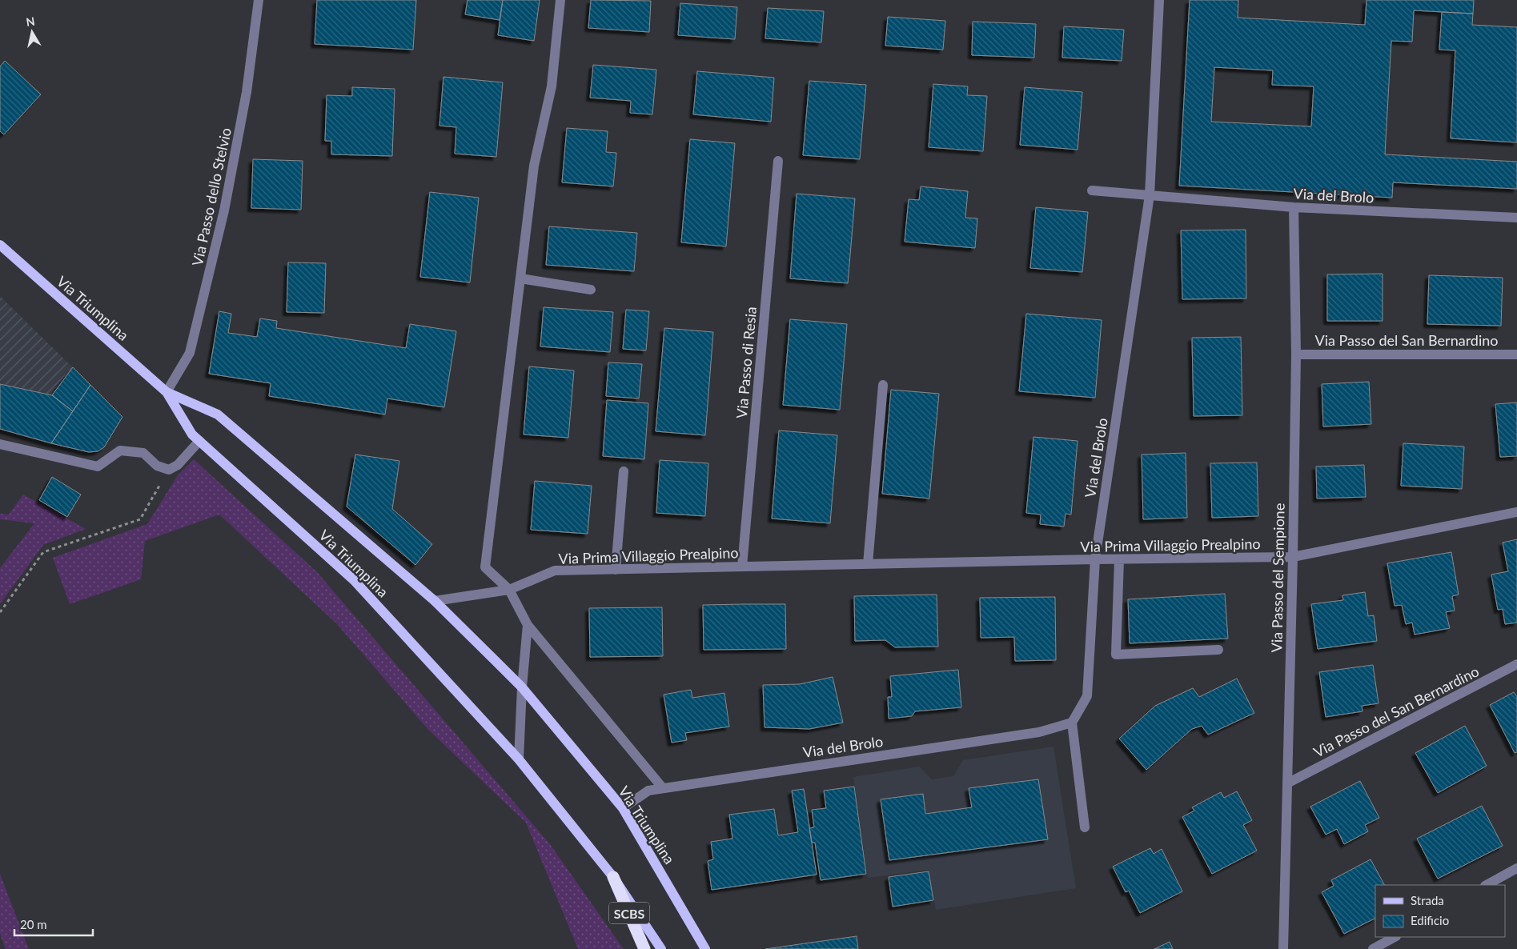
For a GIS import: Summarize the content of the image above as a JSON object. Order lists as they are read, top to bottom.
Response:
{
  "streets": {
    "highway": ["SCBS"],
    "main road": ["Via Triumplina"],
    "street": [
      "Via del Brolo",
      "Via Passo dello Stelvio",
      "Via Passo del San Bernardino",
      "Via Passo di Resia",
      "Via Prima Villaggio Prealpino",
      "Via Passo del Sempione"
    ]
  },
  "crossings": [
    ["Via del Brolo", "Via Triumplina"],
    ["Via del Brolo", "Via Prima Villaggio Prealpino"],
    ["Via del Brolo", "Via Passo del Sempione"],
    ["Via Passo dello Stelvio", "Via Triumplina"],
    ["Via Triumplina", "Via Prima Villaggio Prealpino"],
    ["Via Triumplina", "SCBS"],
    ["Via Passo del San Bernardino", "Via Passo del Sempione"],
    ["Via Passo di Resia", "Via Prima Villaggio Prealpino"],
    ["Via Prima Villaggio Prealpino", "Via Passo del Sempione"]
  ],
  "legend": ["Strada", "Edificio"],
  "scale_bar": "20 m",
  "north": "top"
}
